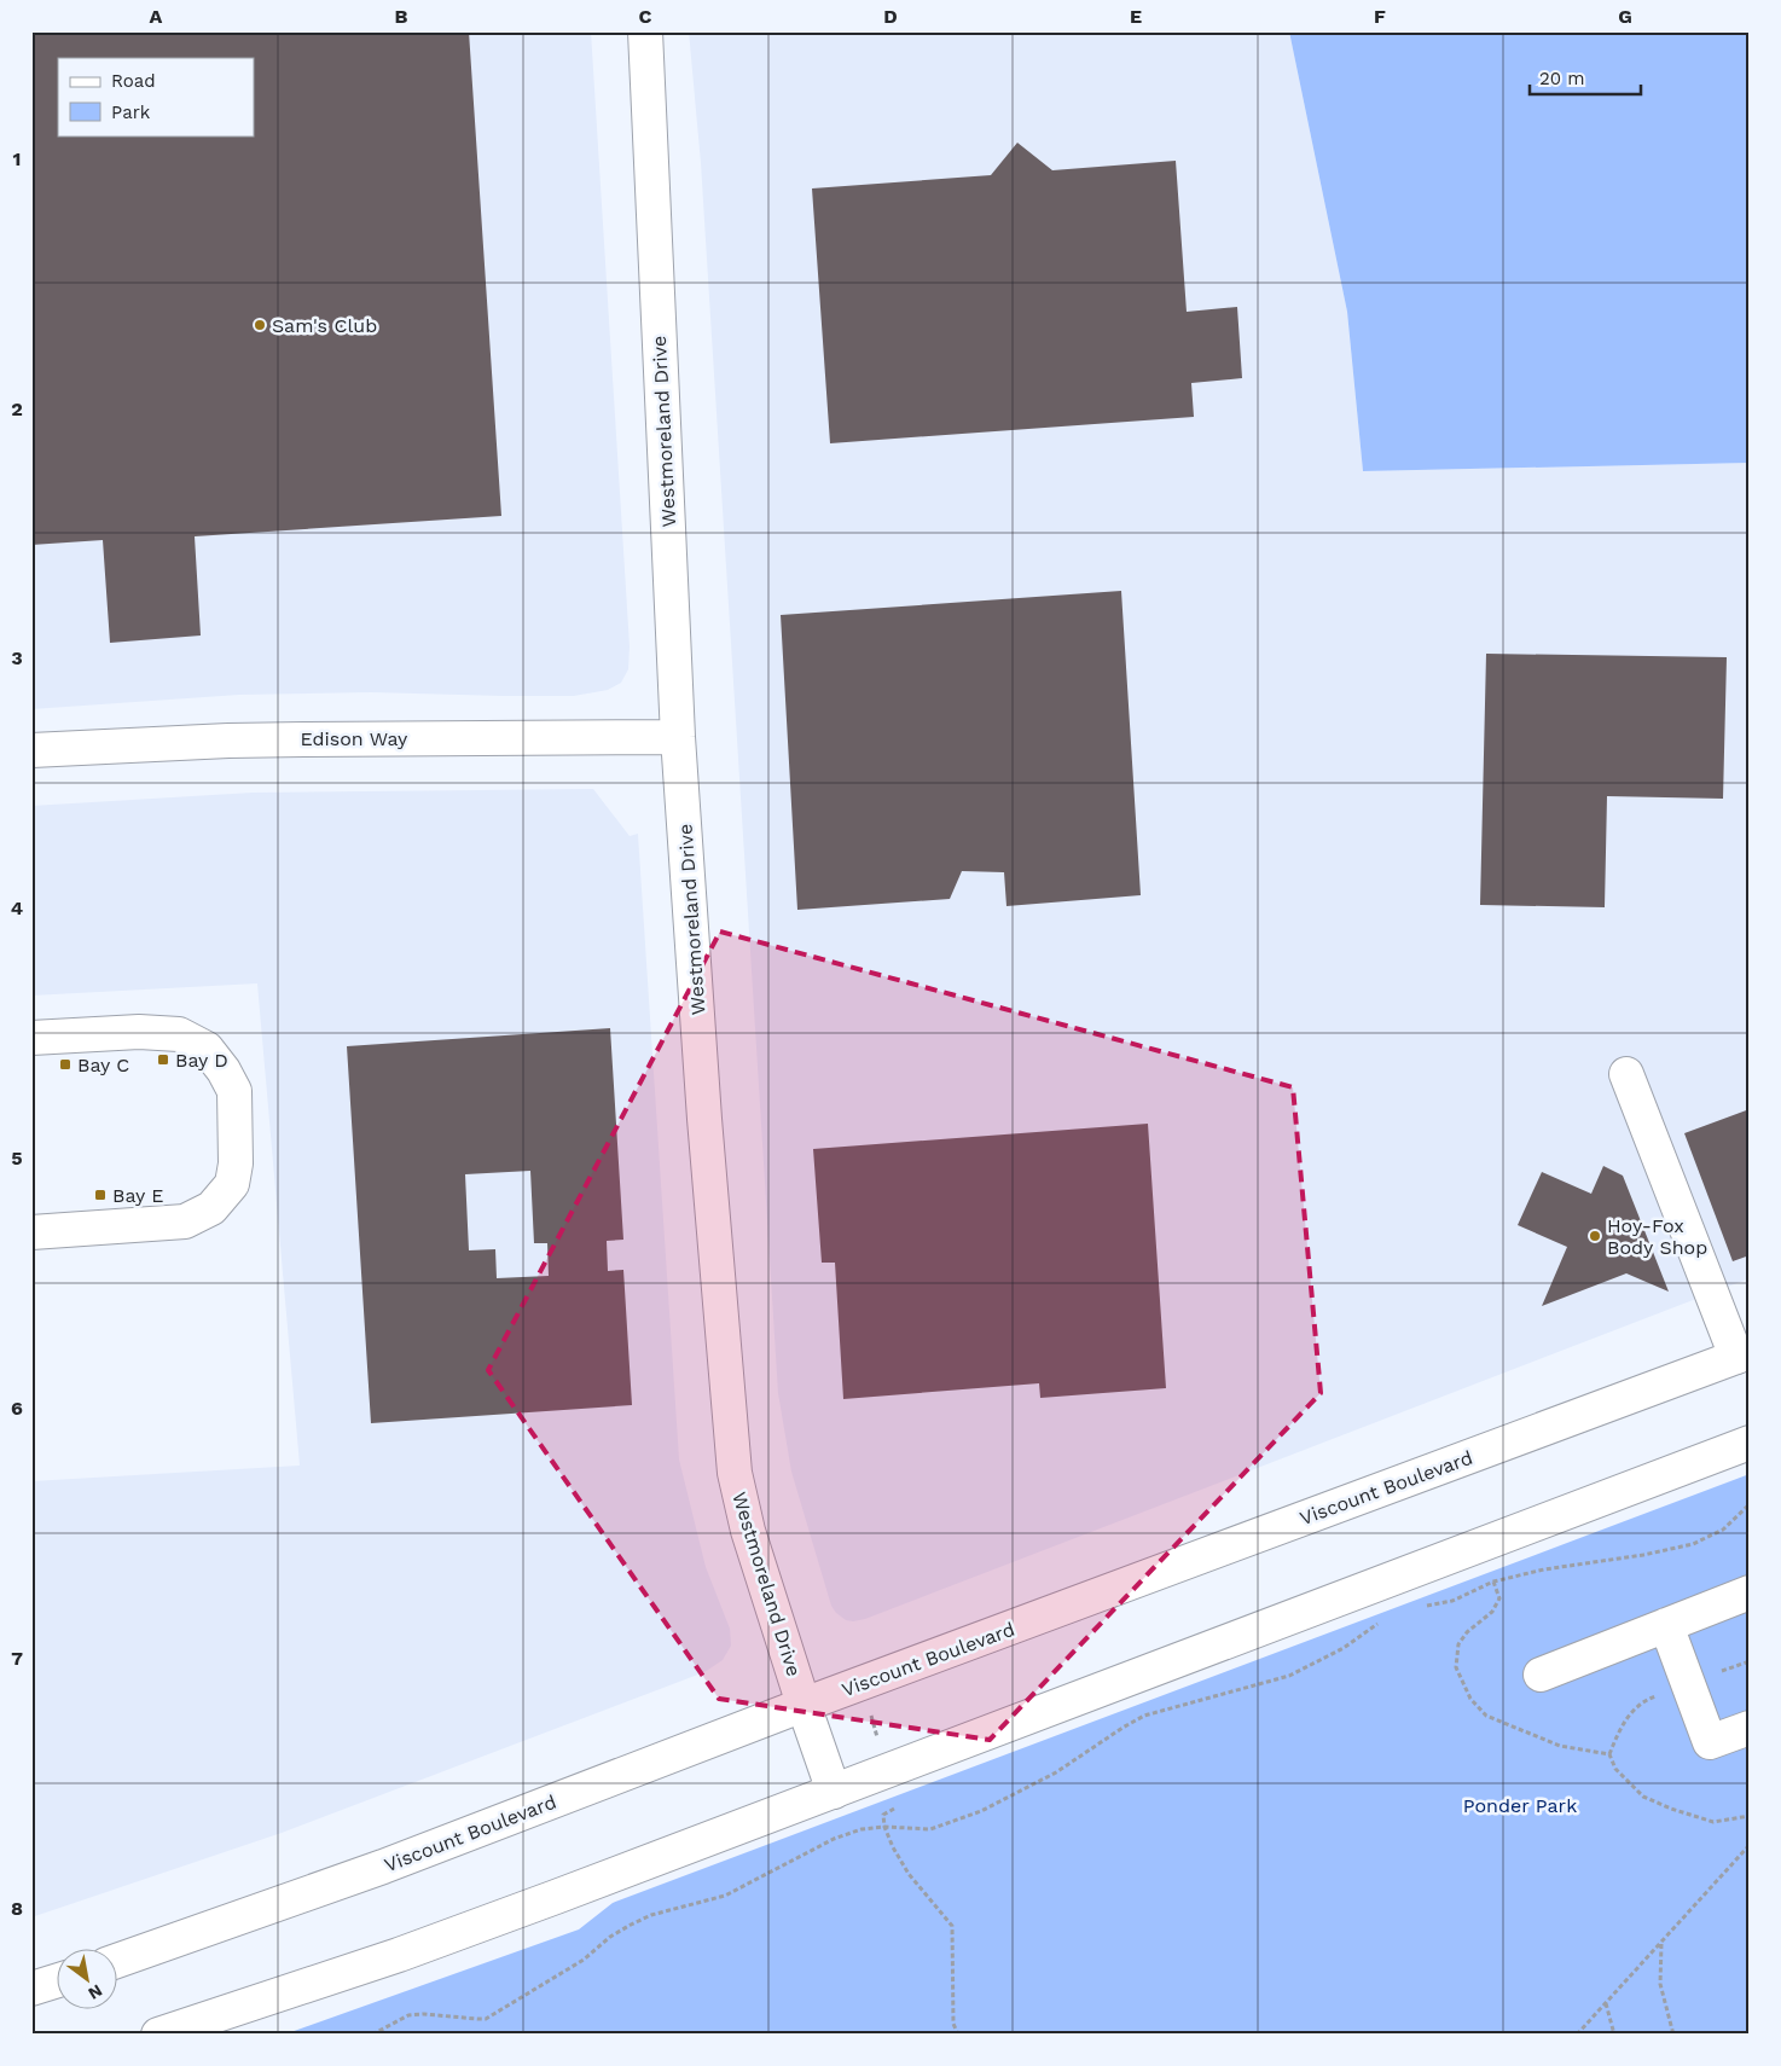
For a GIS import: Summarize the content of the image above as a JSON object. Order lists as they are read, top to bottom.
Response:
{
  "streets": {
    "main road": ["Westmoreland Drive", "Edison Way", "Viscount Boulevard"]
  },
  "crossings": [
    ["Westmoreland Drive", "Edison Way"],
    ["Westmoreland Drive", "Viscount Boulevard"]
  ],
  "parks": ["Ponder Park"],
  "places": {
    "other": ["Sam's Club", "Hoy-Fox Body Shop"],
    "transit": ["Bay D", "Bay C", "Bay E"]
  },
  "legend": ["Road", "Park"],
  "scale_bar": "20 m",
  "north": "bottom right",
  "grid": {
    "columns": [
      "A",
      "B",
      "C",
      "D",
      "E",
      "F",
      "G"
    ],
    "rows": [
      "1",
      "2",
      "3",
      "4",
      "5",
      "6",
      "7",
      "8"
    ]
  }
}
